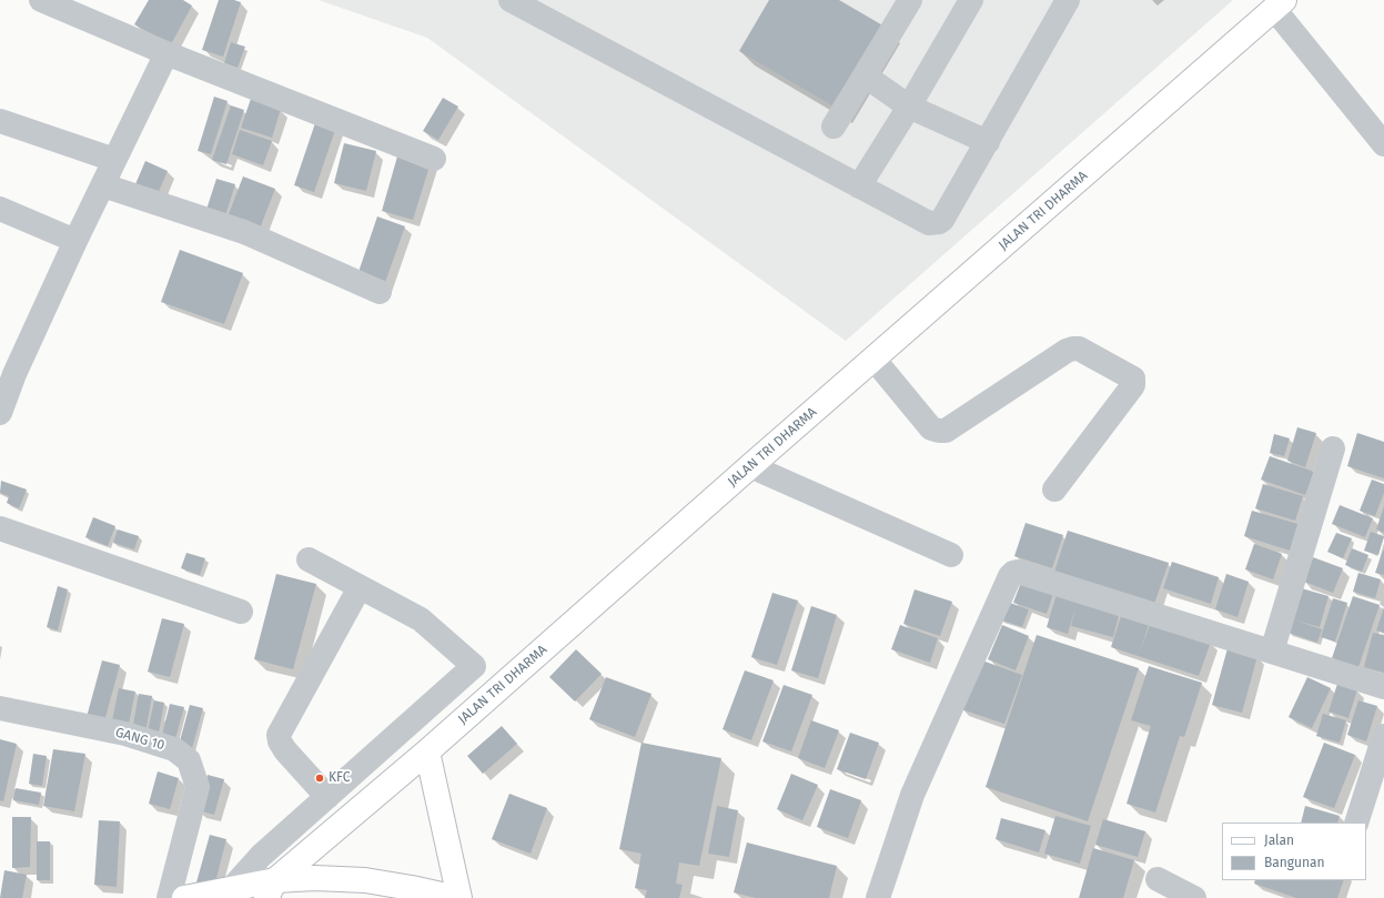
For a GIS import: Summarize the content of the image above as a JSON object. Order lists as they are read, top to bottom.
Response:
{
  "streets": {
    "main road": ["JALAN TRI DHARMA"],
    "street": ["GANG 10"]
  },
  "places": ["KFC"],
  "legend": ["Jalan", "Bangunan"]
}
